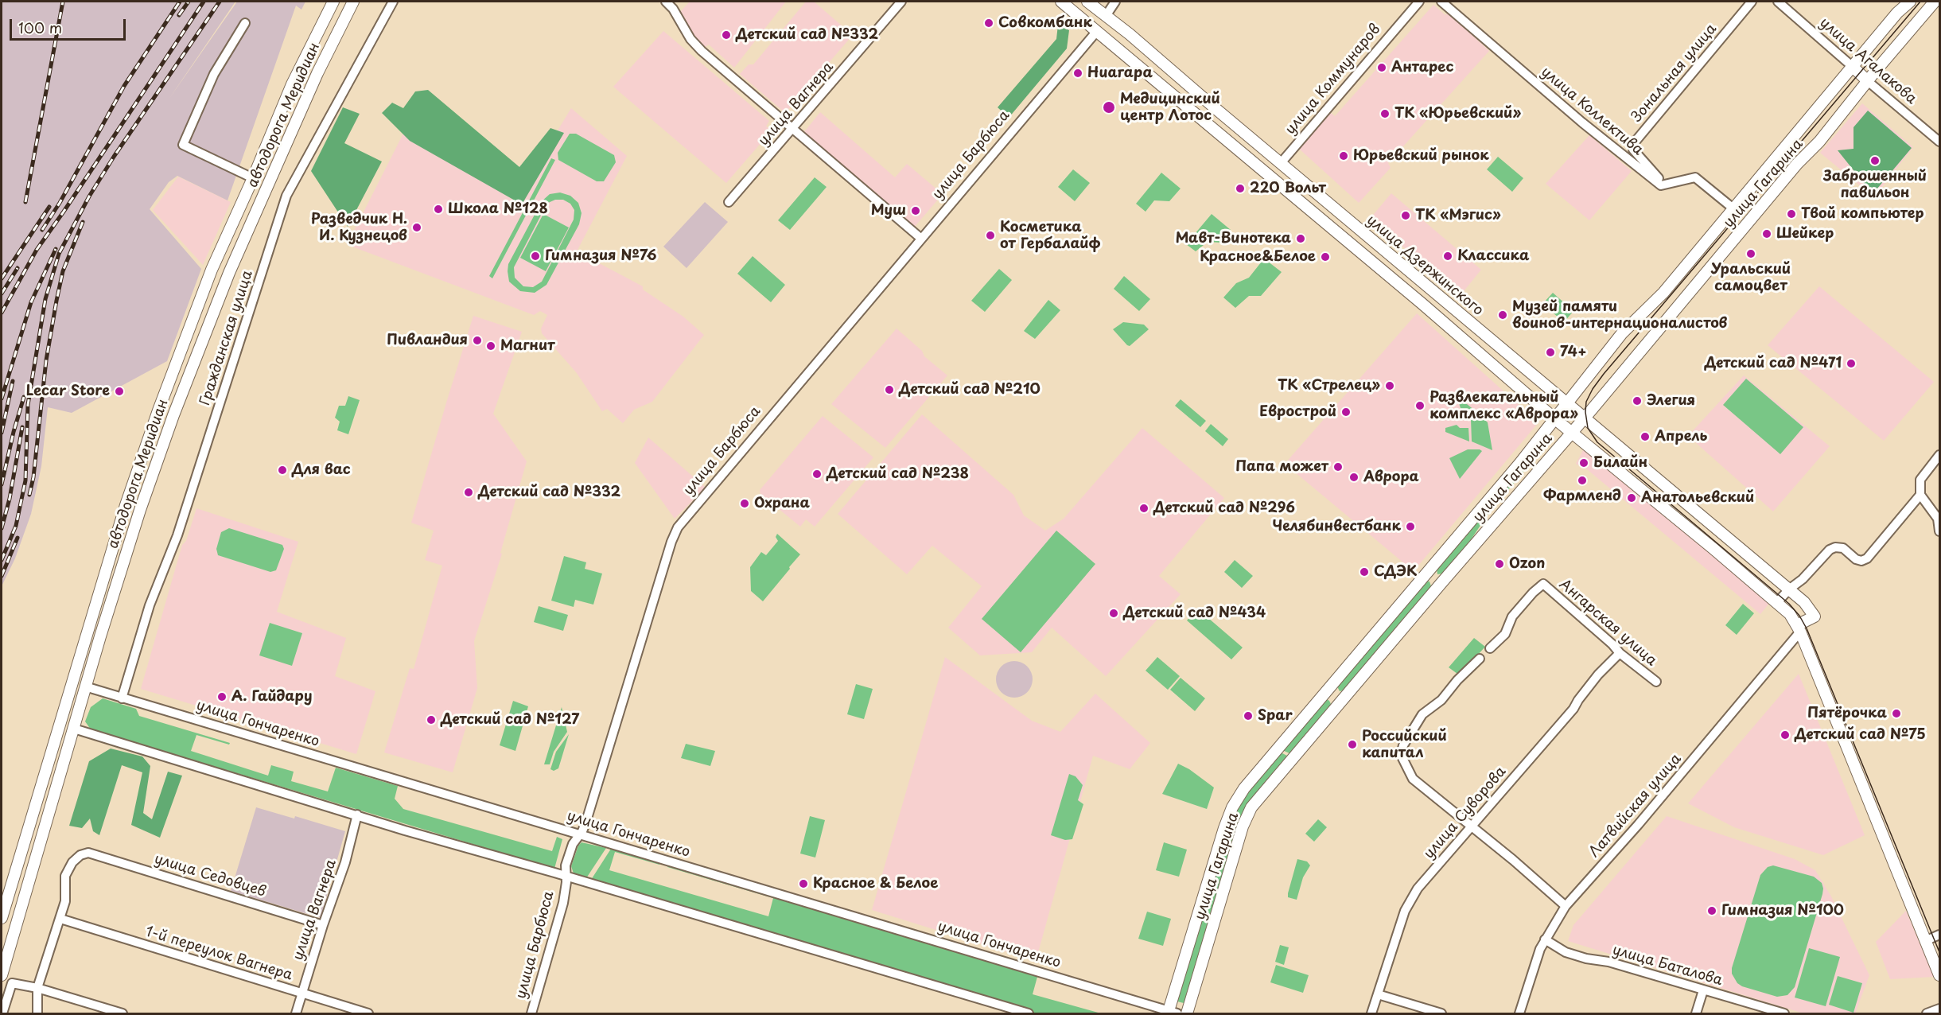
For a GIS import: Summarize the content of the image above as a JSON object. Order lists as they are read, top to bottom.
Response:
{
  "streets": {
    "main road": [
      "улица Агалакова",
      "улица Коммунаров",
      "автодорога Меридиан",
      "улица Барбюса",
      "улица Гагарина",
      "улица Дзержинского",
      "улица Гончаренко"
    ],
    "street": [
      "Зональная улица",
      "улица Вагнера",
      "улица Коллектива",
      "Гражданская улица",
      "Ангарская улица",
      "Латвийская улица",
      "улица Суворова",
      "улица Седовцев",
      "1-й переулок Вагнера",
      "улица Баталова"
    ]
  },
  "crossings": [
    ["улица Агалакова", "улица Гагарина"],
    ["Зональная улица", "улица Коллектива"],
    ["улица Коммунаров", "улица Дзержинского"],
    ["улица Вагнера", "улица Седовцев"],
    ["улица Вагнера", "1-й переулок Вагнера"],
    ["автодорога Меридиан", "улица Гончаренко"],
    ["улица Барбюса", "улица Дзержинского"],
    ["улица Барбюса", "улица Гончаренко"],
    ["улица Гагарина", "улица Дзержинского"],
    ["улица Гагарина", "улица Гончаренко"],
    ["улица Дзержинского", "Латвийская улица"],
    ["Гражданская улица", "улица Гончаренко"],
    ["Ангарская улица", "улица Суворова"],
    ["Латвийская улица", "улица Баталова"],
    ["улица Седовцев", "1-й переулок Вагнера"]
  ],
  "places": [
    "Совкомбанк",
    "Детский cад №332",
    "Антарес",
    "Ниагара",
    "Медицинский центр Лотос",
    "ТК «Юрьевский»",
    "Юрьевский рынок",
    "Заброшенный павильон",
    "220 Вольт",
    "Школа №128",
    "Муш",
    "Твой компьютер",
    "ТК «Мэгис»",
    "Разведчик Н. И. Кузнецов",
    "Шейкер",
    "Косметика от Гербалайф",
    "Мавт-Винотека",
    "Уральский самоцвет",
    "Гимназия №76",
    "Классика",
    "Красное&Белое",
    "Музей памяти воинов-интернационалистов",
    "Пивландия",
    "Магнит",
    "74+",
    "Детский сад №471",
    "ТК «Стрелец»",
    "Детский сад №210",
    "Lecar Store",
    "Элегия",
    "Развлекательный комплекс «Аврора»",
    "Еврострой",
    "Апрель",
    "Билайн",
    "Папа может",
    "Для вас",
    "Детский сад №238",
    "Аврора",
    "Фармленд",
    "Детский сад №332",
    "Анатольевский",
    "Охрана",
    "Детский сад №296",
    "Челябинвестбанк",
    "Ozon",
    "СДЭК",
    "Детский сад №434",
    "А. Гайдару",
    "Пятёрочка",
    "Spar",
    "Детский сад №127",
    "Детский сад №75",
    "Российский капитал",
    "Красное & Белое",
    "Гимназия №100"
  ],
  "scale_bar": "100 m"
}
